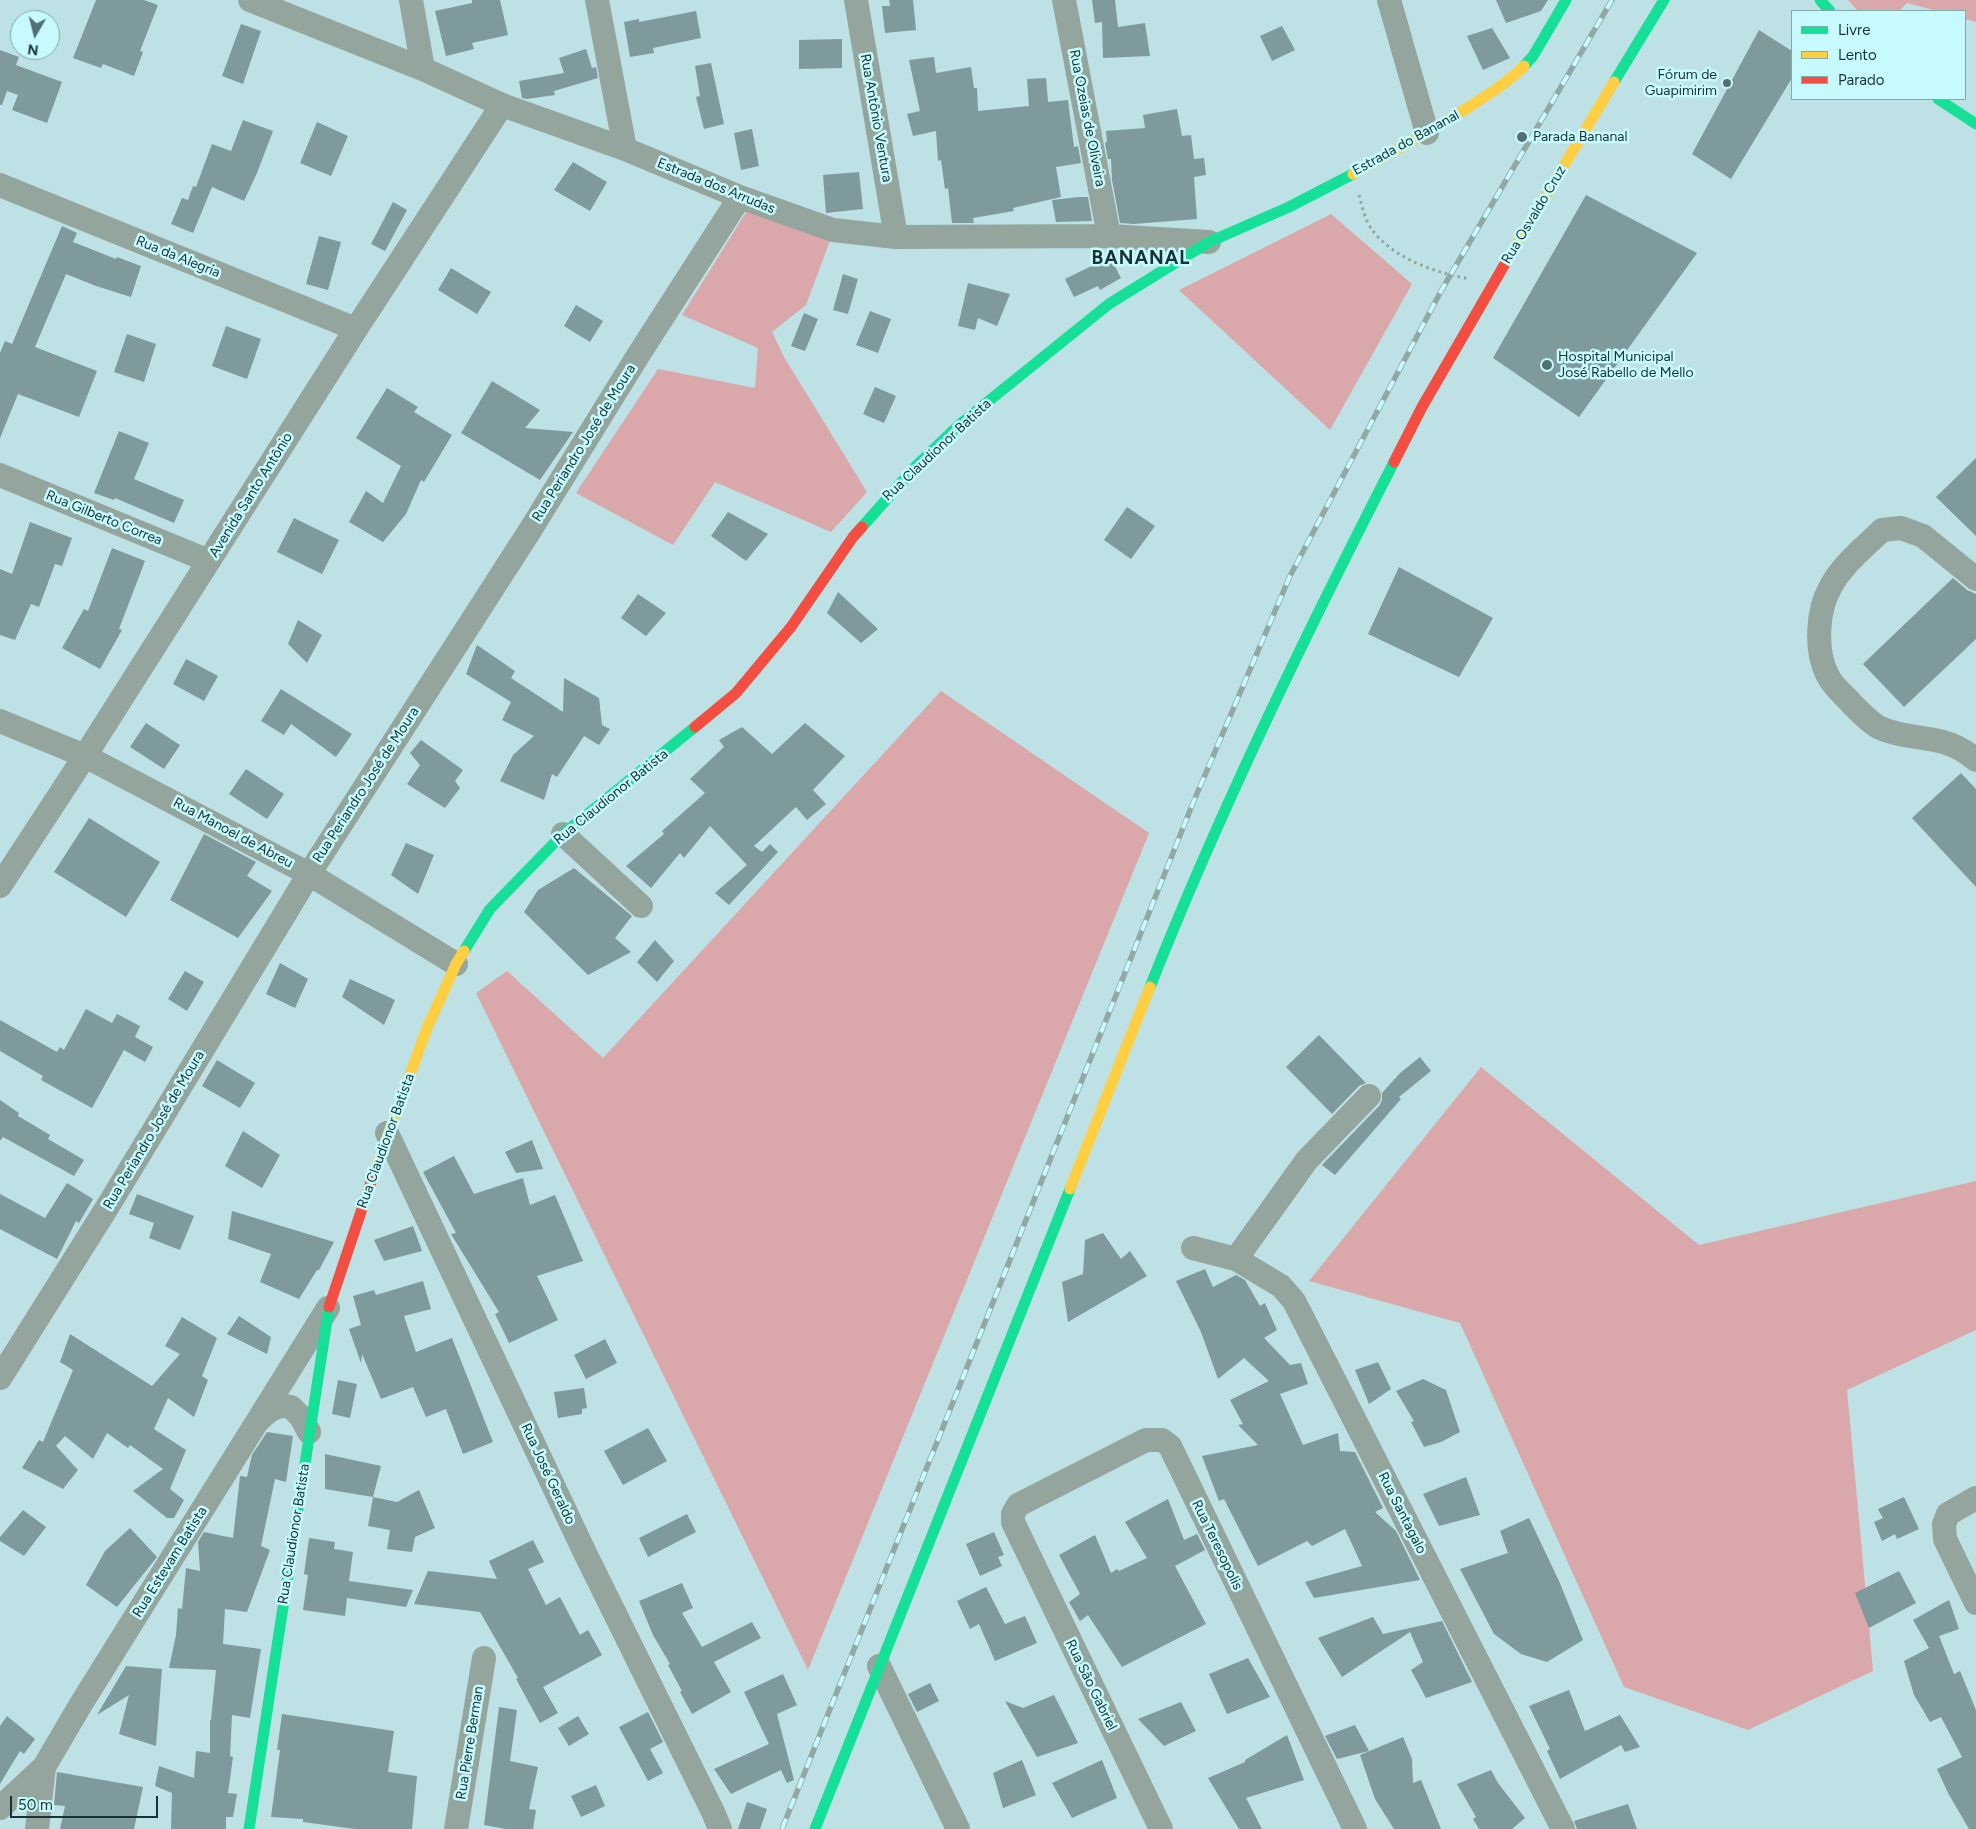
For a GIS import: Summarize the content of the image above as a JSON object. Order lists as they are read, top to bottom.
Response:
{
  "streets": {
    "main road": ["Estrada do Bananal", "Rua Osvaldo Cruz", "Rua Claudionor Batista"],
    "street": [
      "Rua Antônio Ventura",
      "Rua Ozeias de Oliveira",
      "Estrada dos Arrudas",
      "Rua da Alegria",
      "Rua Periandro José de Moura",
      "Avenida Santo Antônio",
      "Rua Gilberto Correa",
      "Rua Manoel de Abreu",
      "Rua José Geraldo",
      "Rua Santagalo",
      "Rua Teresopolis",
      "Rua Estevam Batista",
      "Rua São Gabriel",
      "Rua Pierre Berman"
    ]
  },
  "crossings": [
    ["Rua Antônio Ventura", "Estrada dos Arrudas"],
    ["Rua Ozeias de Oliveira", "Estrada dos Arrudas"],
    ["Estrada do Bananal", "Estrada dos Arrudas"],
    ["Estrada do Bananal", "Rua Claudionor Batista"],
    ["Estrada dos Arrudas", "Rua Periandro José de Moura"],
    ["Estrada dos Arrudas", "Rua Claudionor Batista"],
    ["Estrada dos Arrudas", "Avenida Santo Antônio"],
    ["Rua da Alegria", "Avenida Santo Antônio"],
    ["Rua Periandro José de Moura", "Rua Manoel de Abreu"],
    ["Rua Claudionor Batista", "Rua Manoel de Abreu"],
    ["Rua Claudionor Batista", "Rua José Geraldo"],
    ["Rua Claudionor Batista", "Rua Estevam Batista"],
    ["Avenida Santo Antônio", "Rua Gilberto Correa"],
    ["Avenida Santo Antônio", "Rua Manoel de Abreu"],
    ["Rua Teresopolis", "Rua São Gabriel"]
  ],
  "districts": ["BANANAL"],
  "places": ["Fórum de Guapimirim", "Parada Bananal", "Hospital Municipal José Rabello de Mello"],
  "legend": ["Livre", "Lento", "Parado"],
  "scale_bar": "50 m",
  "north": "bottom"
}
